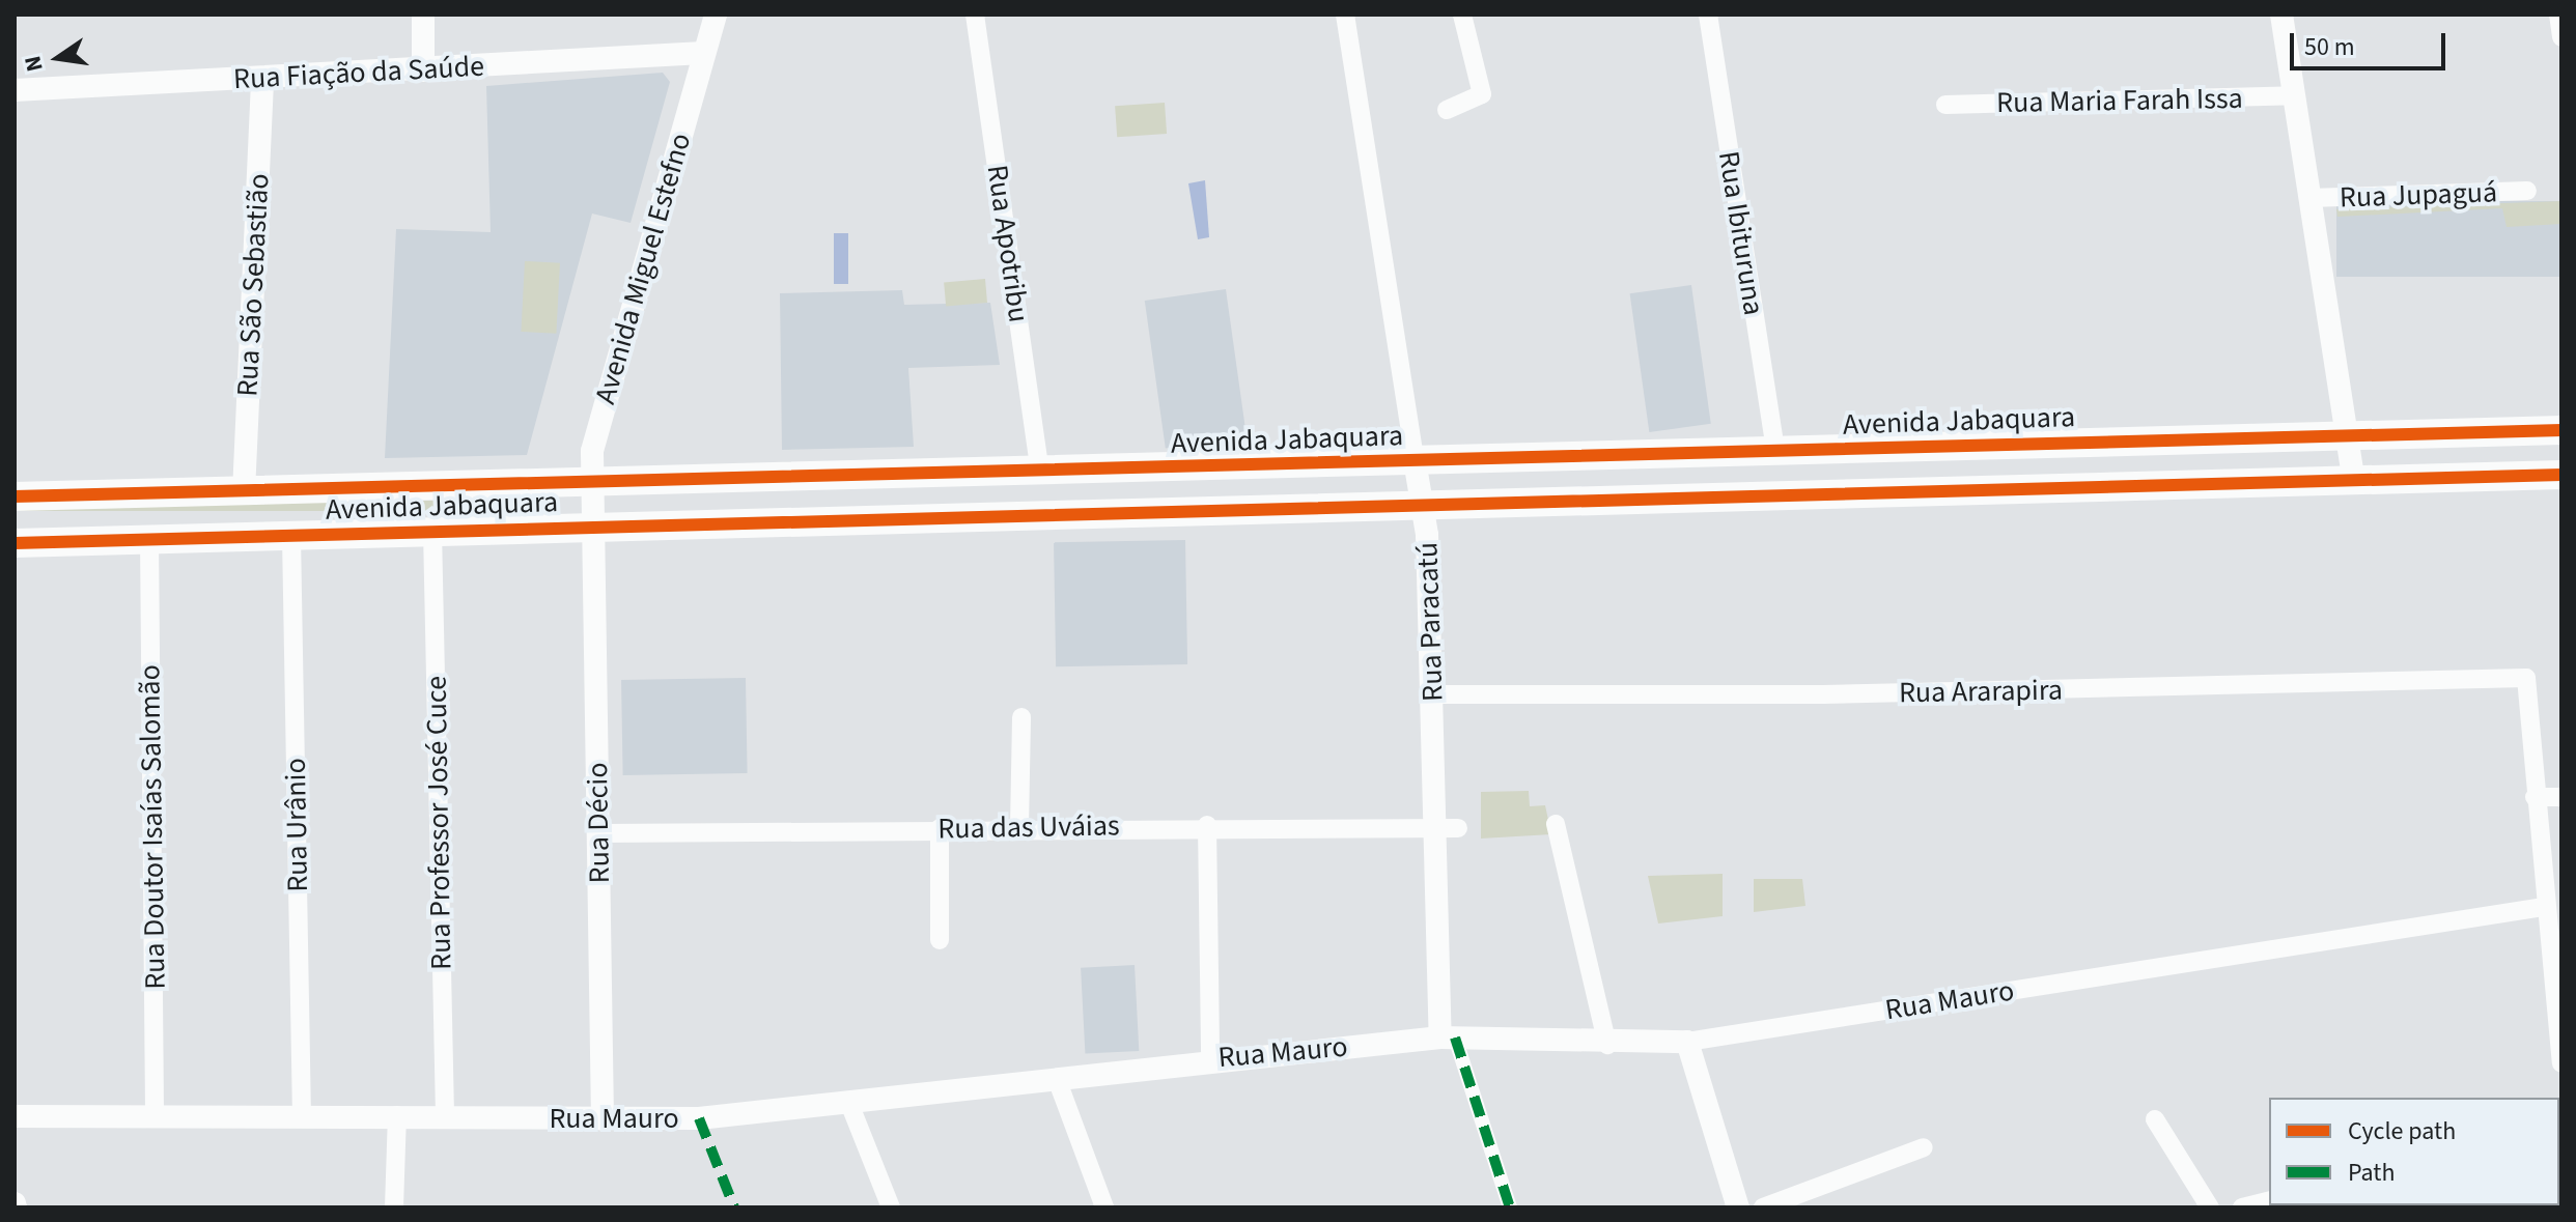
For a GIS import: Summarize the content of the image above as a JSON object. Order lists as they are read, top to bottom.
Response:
{
  "streets": {
    "main road": ["Avenida Jabaquara"],
    "street": [
      "Rua Fiação da Saúde",
      "Rua Maria Farah Issa",
      "Rua Jupaguá",
      "Rua Ibituruna",
      "Rua Apotribu",
      "Avenida Miguel Estefno",
      "Rua São Sebastião",
      "Rua Paracatú",
      "Rua Ararapira",
      "Rua Professor José Cuce",
      "Rua Décio",
      "Rua Urânio",
      "Rua Doutor Isaías Salomão",
      "Rua das Uváias",
      "Rua Mauro"
    ]
  },
  "crossings": [
    ["Rua Fiação da Saúde", "Avenida Miguel Estefno"],
    ["Rua Fiação da Saúde", "Rua São Sebastião"],
    ["Rua Ibituruna", "Avenida Jabaquara"],
    ["Rua Apotribu", "Avenida Jabaquara"],
    ["Avenida Miguel Estefno", "Avenida Jabaquara"],
    ["Avenida Miguel Estefno", "Rua Décio"],
    ["Rua São Sebastião", "Avenida Jabaquara"],
    ["Avenida Jabaquara", "Rua Paracatú"],
    ["Avenida Jabaquara", "Rua Professor José Cuce"],
    ["Avenida Jabaquara", "Rua Décio"],
    ["Avenida Jabaquara", "Rua Urânio"],
    ["Avenida Jabaquara", "Rua Doutor Isaías Salomão"],
    ["Rua Paracatú", "Rua Ararapira"],
    ["Rua Paracatú", "Rua das Uváias"],
    ["Rua Paracatú", "Rua Mauro"],
    ["Rua Professor José Cuce", "Rua Mauro"],
    ["Rua Décio", "Rua das Uváias"],
    ["Rua Décio", "Rua Mauro"],
    ["Rua Urânio", "Rua Mauro"],
    ["Rua Doutor Isaías Salomão", "Rua Mauro"]
  ],
  "legend": ["Cycle path", "Path"],
  "scale_bar": "50 m",
  "north": "left"
}
